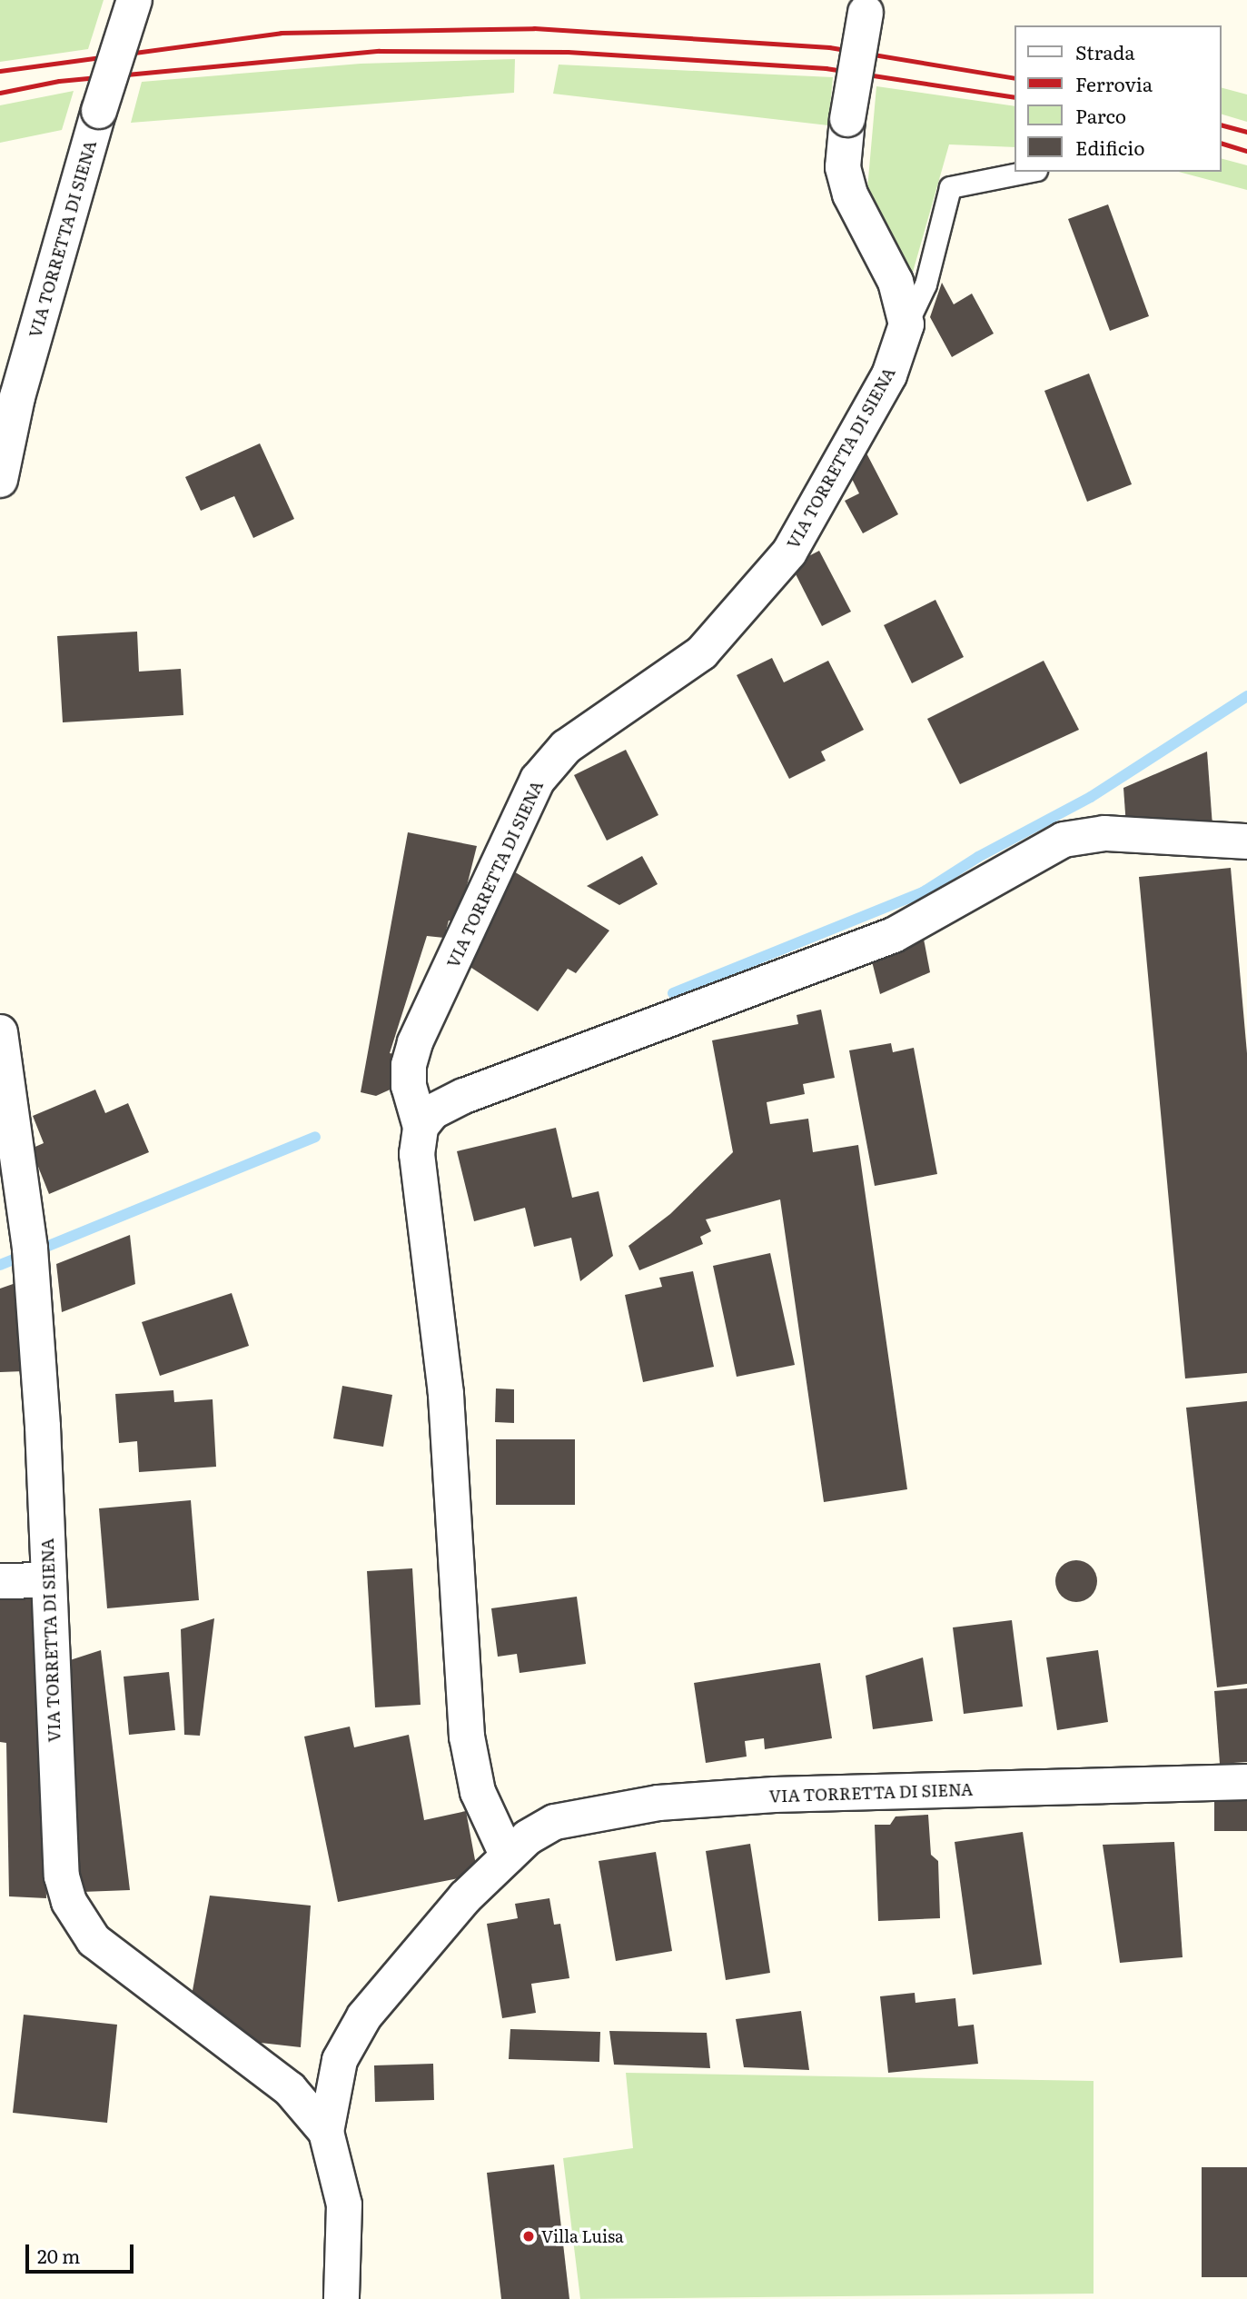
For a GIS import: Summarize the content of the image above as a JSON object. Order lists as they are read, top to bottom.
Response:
{
  "streets": {
    "street": ["VIA TORRETTA DI SIENA"]
  },
  "places": ["Villa Luisa"],
  "legend": [
    "Strada",
    "Ferrovia",
    "Parco",
    "Edificio"
  ],
  "scale_bar": "20 m"
}
